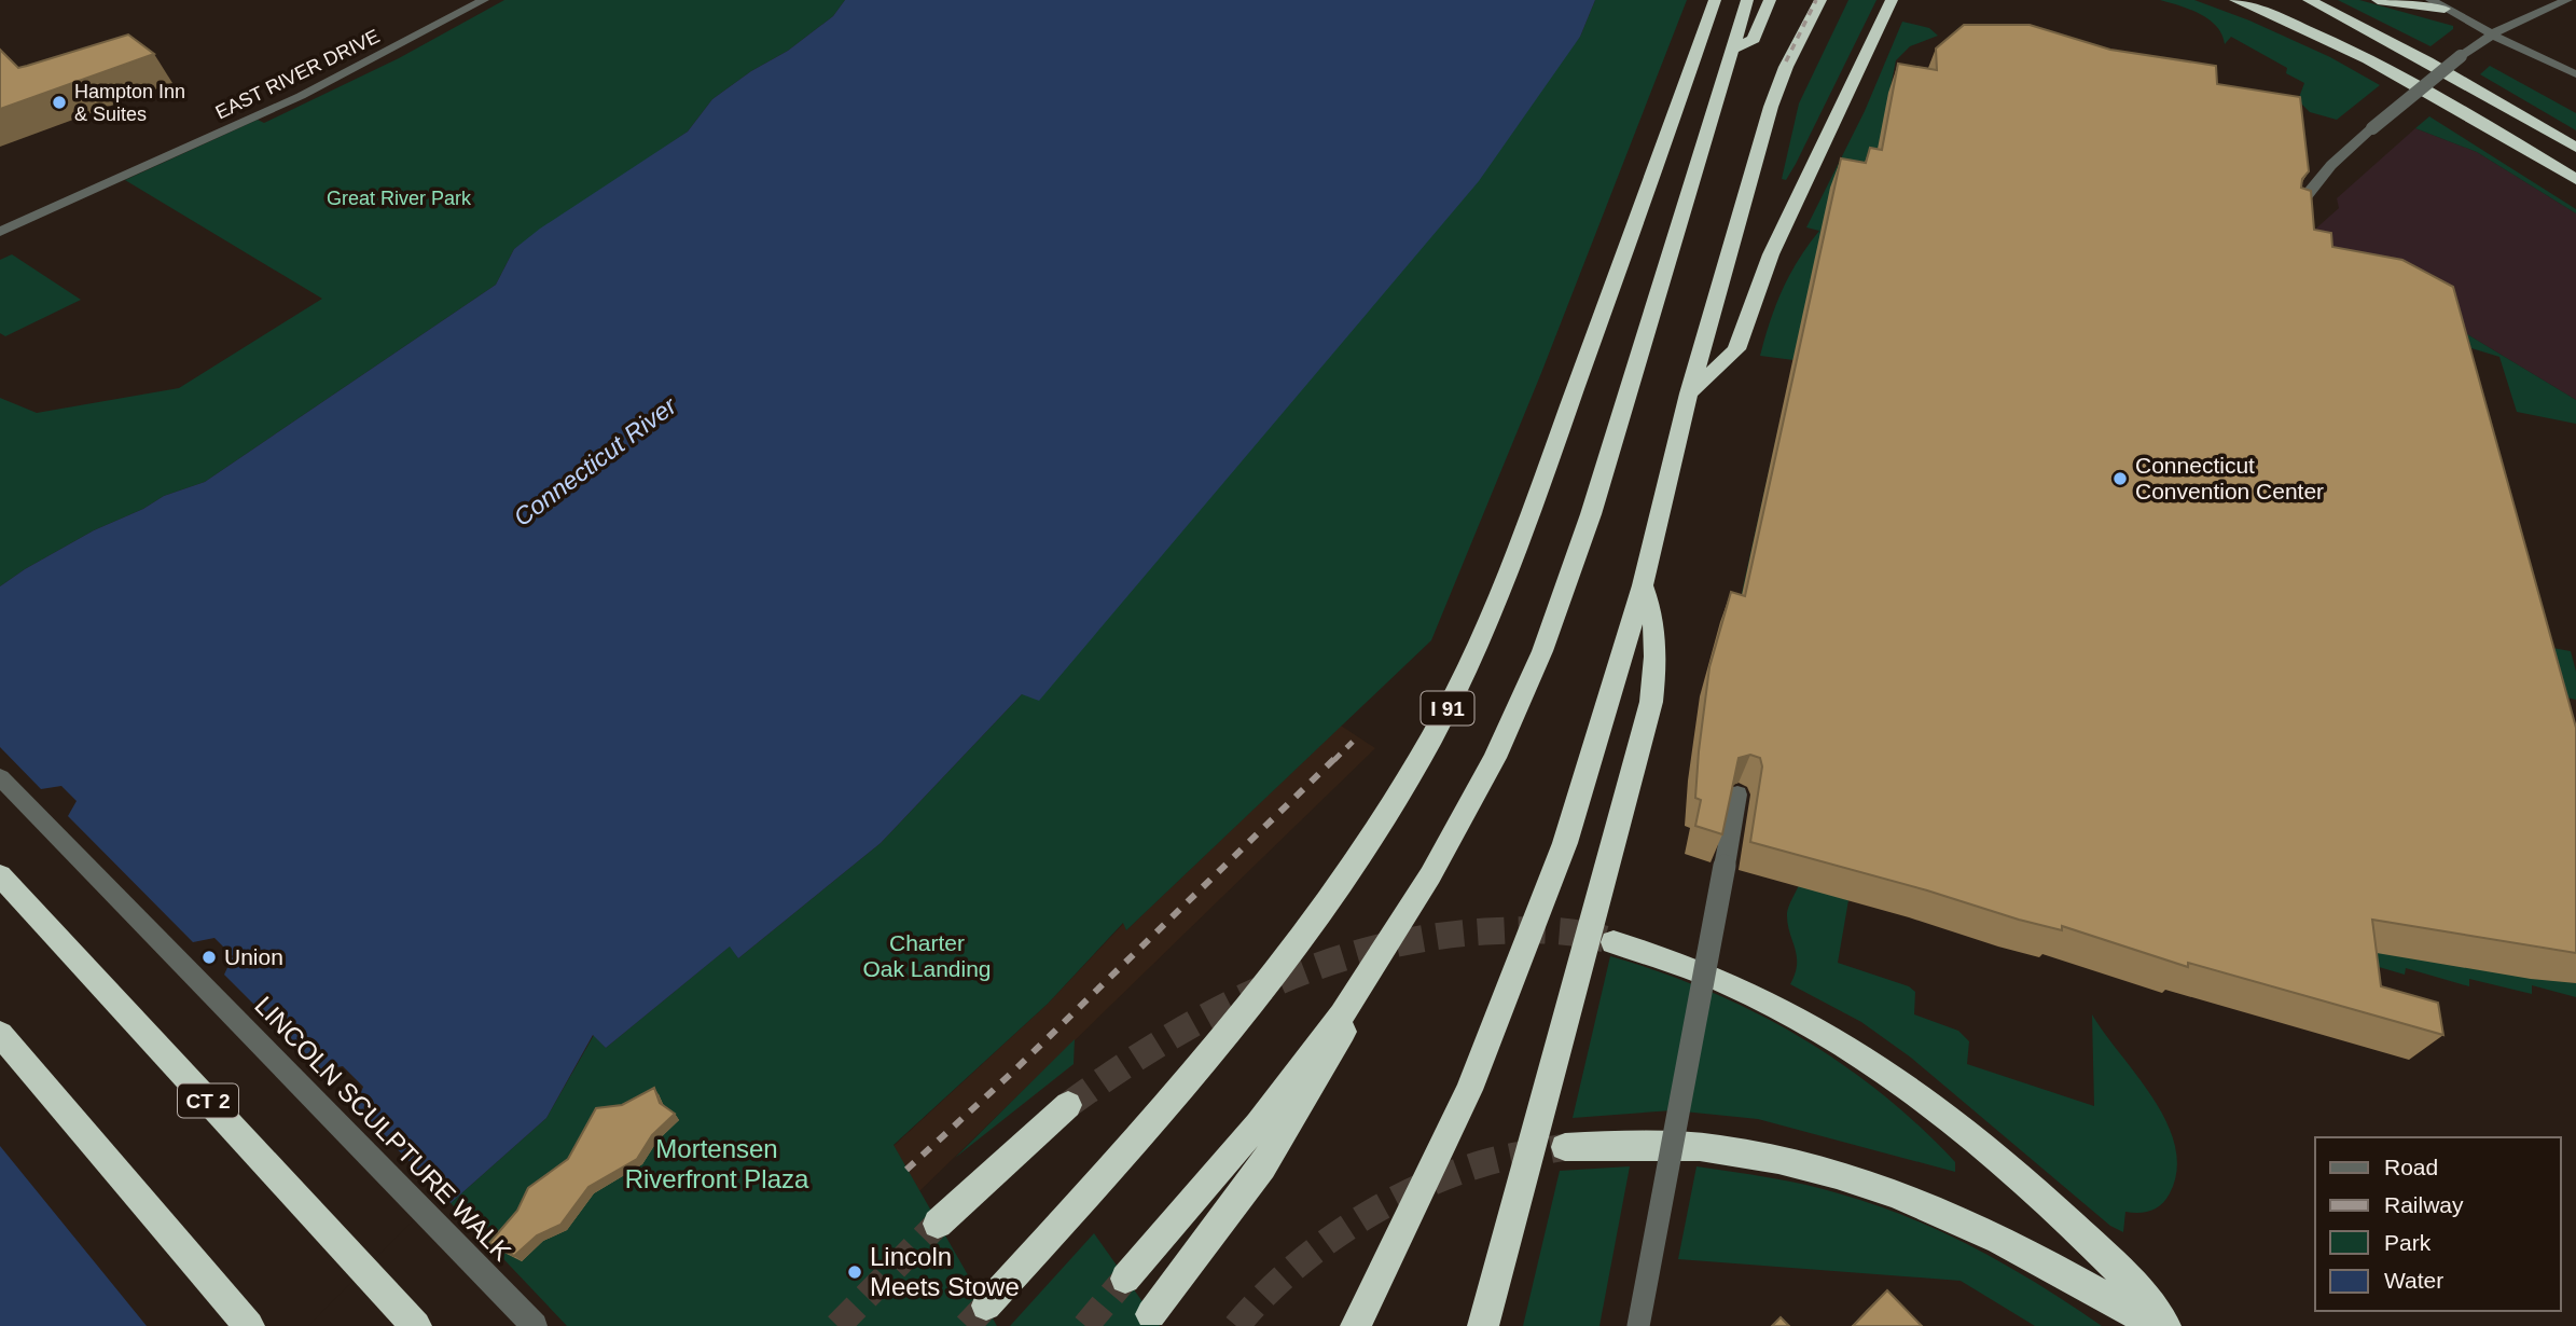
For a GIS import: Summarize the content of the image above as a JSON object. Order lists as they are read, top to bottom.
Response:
{
  "streets": {
    "highway": ["I 91", "CT 2"],
    "street": ["EAST RIVER DRIVE", "LINCOLN SCULPTURE WALK"]
  },
  "water": ["Connecticut River"],
  "parks": ["Great River Park", "Charter Oak Landing", "Mortensen Riverfront Plaza"],
  "places": [
    "Hampton Inn & Suites",
    "Connecticut Convention Center",
    "Union",
    "Lincoln Meets Stowe"
  ],
  "legend": [
    "Road",
    "Railway",
    "Park",
    "Water"
  ]
}
